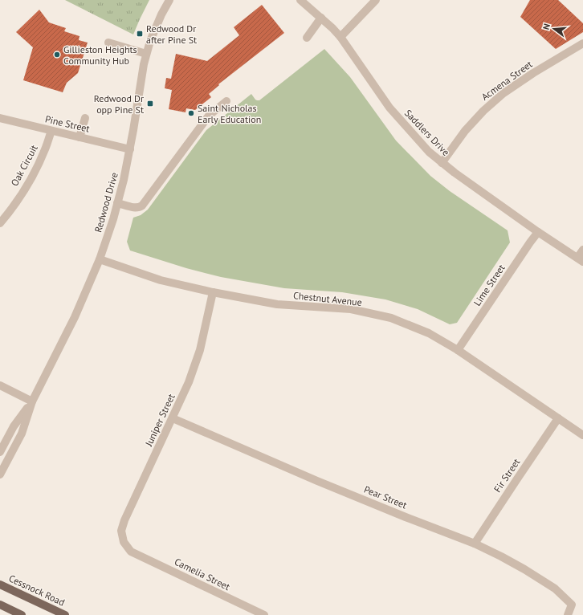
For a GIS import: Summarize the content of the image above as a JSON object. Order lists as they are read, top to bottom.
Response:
{
  "streets": {
    "main road": ["Cessnock Road"],
    "street": [
      "Acmena Street",
      "Pine Street",
      "Saddlers Drive",
      "Oak Circuit",
      "Redwood Drive",
      "Lime Street",
      "Chestnut Avenue",
      "Juniper Street",
      "Fir Street",
      "Pear Street",
      "Camelia Street"
    ]
  },
  "crossings": [
    ["Acmena Street", "Saddlers Drive"],
    ["Pine Street", "Oak Circuit"],
    ["Pine Street", "Redwood Drive"],
    ["Saddlers Drive", "Lime Street"],
    ["Redwood Drive", "Chestnut Avenue"],
    ["Lime Street", "Chestnut Avenue"],
    ["Chestnut Avenue", "Juniper Street"],
    ["Chestnut Avenue", "Fir Street"],
    ["Juniper Street", "Pear Street"],
    ["Juniper Street", "Camelia Street"],
    ["Fir Street", "Pear Street"]
  ],
  "places": {
    "transit": ["Redwood Dr after Pine St", "Redwood Dr opp Pine St"],
    "other": ["Gillieston Heights Community Hub", "Saint Nicholas Early Education"]
  },
  "north": "left"
}
